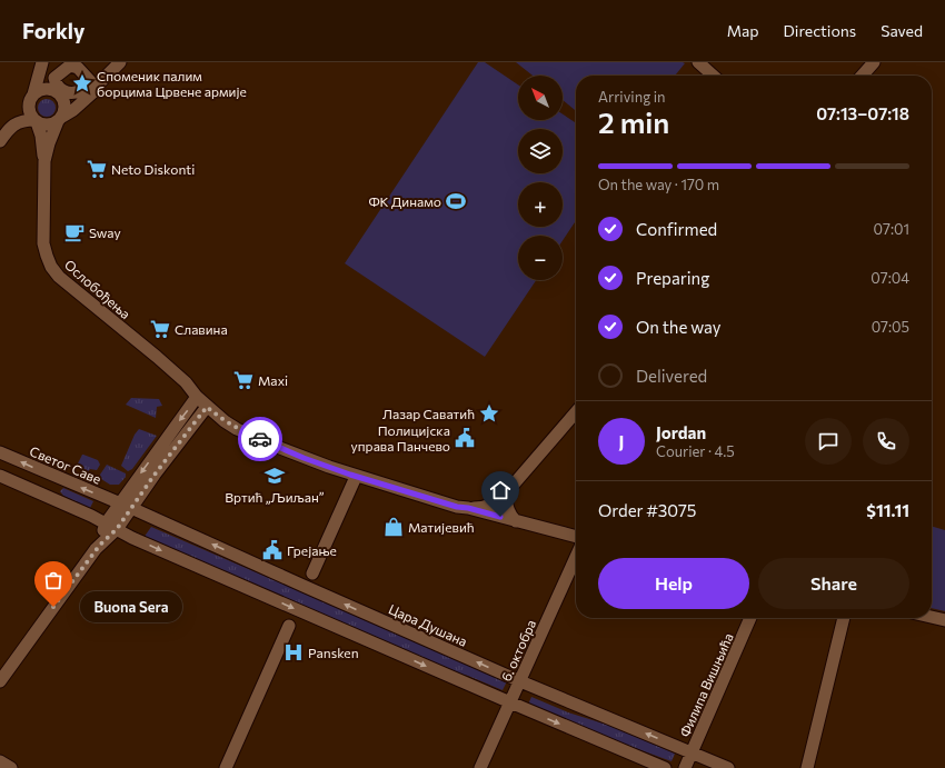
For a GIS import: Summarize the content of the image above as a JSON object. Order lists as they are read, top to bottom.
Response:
{
  "streets": {
    "street": [
      "Ослобођења",
      "Светог Саве",
      "Цара Душана",
      "6. октобра",
      "Филипа Вишњића"
    ]
  },
  "crossings": [
    ["Светог Саве", "Цара Душана"],
    ["Цара Душана", "6. октобра"],
    ["Цара Душана", "Филипа Вишњића"]
  ],
  "places": {
    "place": ["Споменик палим борцима Црвене армије", "Лазар Саватић"],
    "supermarket": ["Neto Diskonti", "Славина", "Maxi"],
    "sports": ["ФК Динамо"],
    "cafe": ["Sway"],
    "public building": ["Полицијска управа Панчево", "Грејање"],
    "school or university": ["Вртић „Љиљан”"],
    "shop": ["Матијевић"],
    "other": ["Buona Sera"],
    "hospital": ["Pansken"]
  },
  "north": "top left",
  "page": {
    "header": "Forkly",
    "nav": ["Map", "Directions", "Saved"],
    "map_buttons": ["+", "−"],
    "heading": ["2 min", "Arriving in", "07:13–07:18"],
    "panel": [
      "Jordan",
      "Courier · 4.5",
      "Order #3075",
      "$11.11"
    ],
    "bar": "On the way · 170 m",
    "list": [
      ["Confirmed", "07:01"],
      ["Preparing", "07:04"],
      ["On the way", "07:05"],
      "Delivered"
    ],
    "round": "J",
    "buttons": ["Help", "Share"],
    "bubble": "Buona Sera"
  }
}
